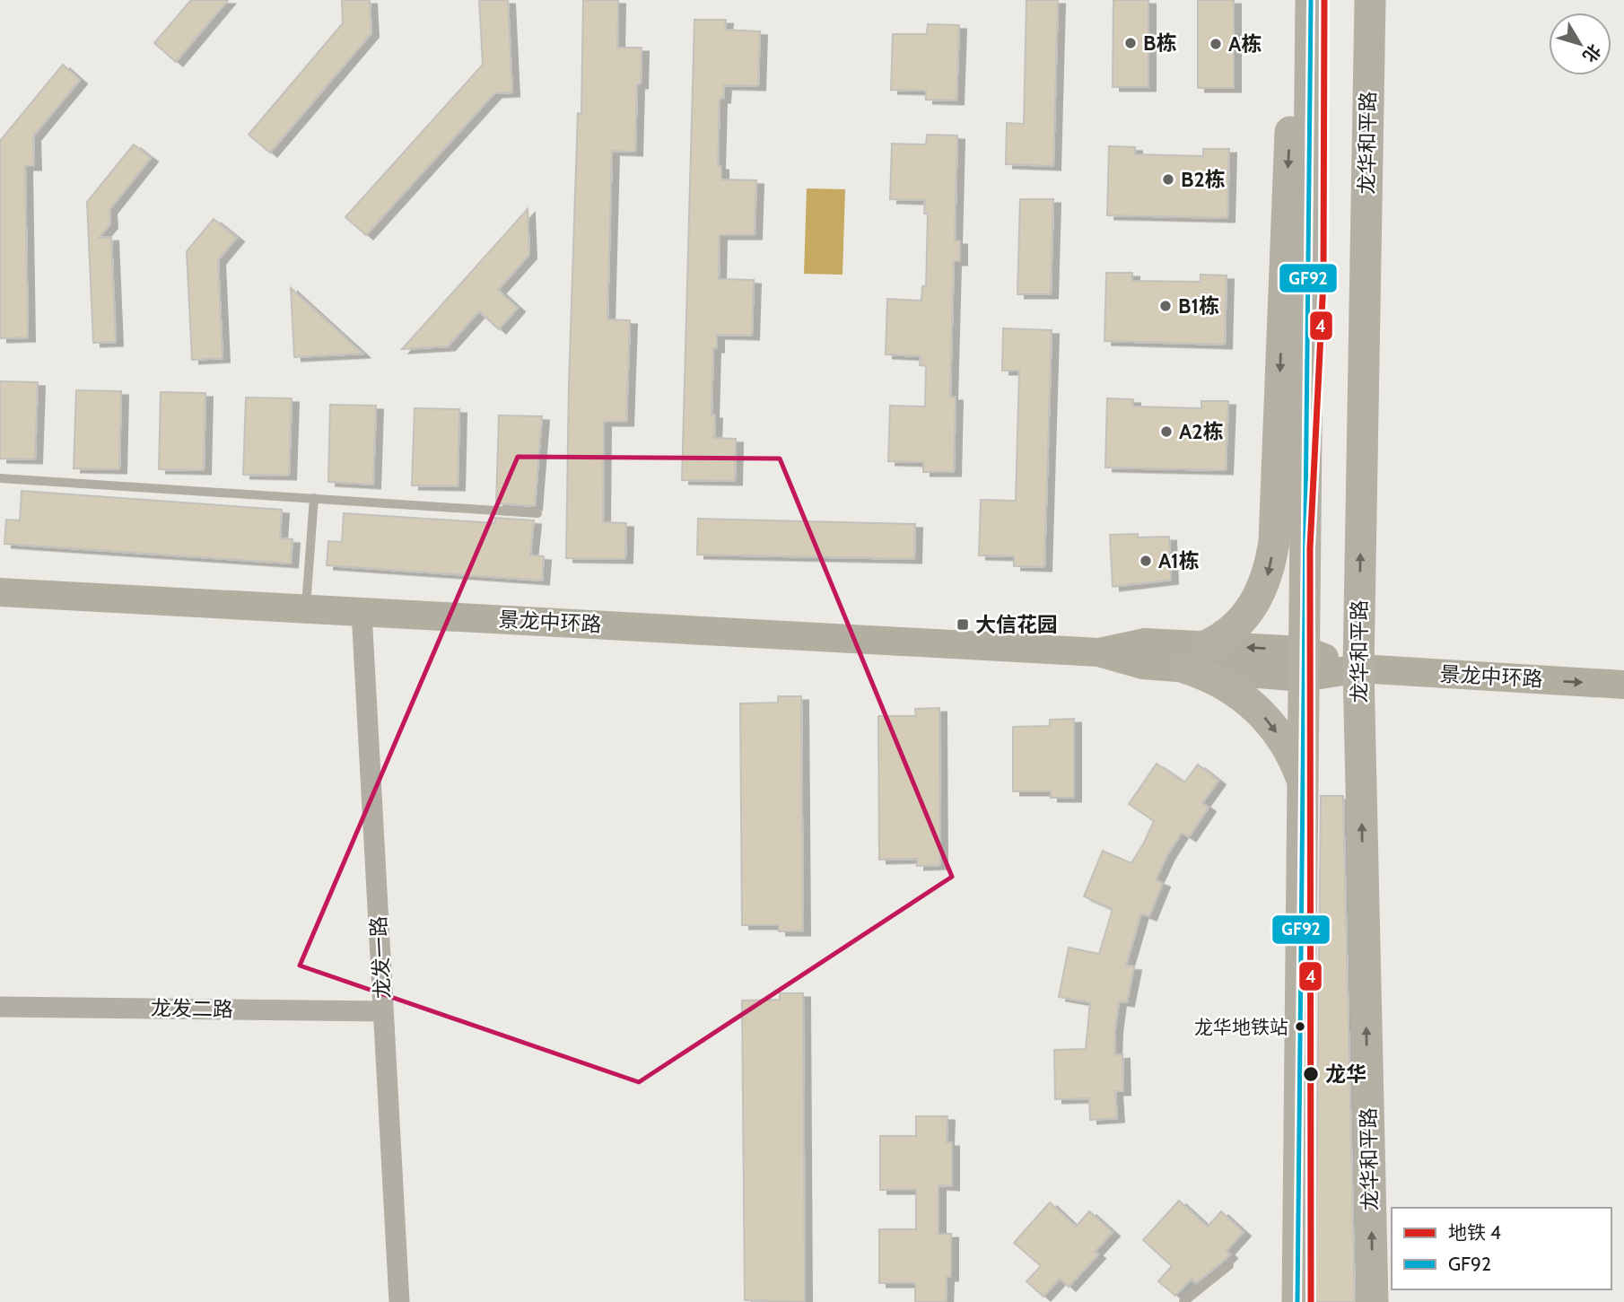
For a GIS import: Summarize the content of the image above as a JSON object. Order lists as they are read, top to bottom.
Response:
{
  "streets": {
    "main road": ["龙华和平路"],
    "street": ["景龙中环路", "龙发一路", "龙发二路"]
  },
  "crossings": [
    ["龙华和平路", "景龙中环路"],
    ["景龙中环路", "龙发一路"],
    ["龙发一路", "龙发二路"]
  ],
  "places": {
    "other": [
      "B栋",
      "A栋",
      "B2栋",
      "B1栋",
      "A2栋",
      "A1栋",
      "龙华地铁站",
      "龙华"
    ],
    "transit": ["大信花园"]
  },
  "lines": ["metro line 4", "transit line GF92"],
  "legend": ["地铁 4", "GF92"],
  "north": "bottom right"
}
